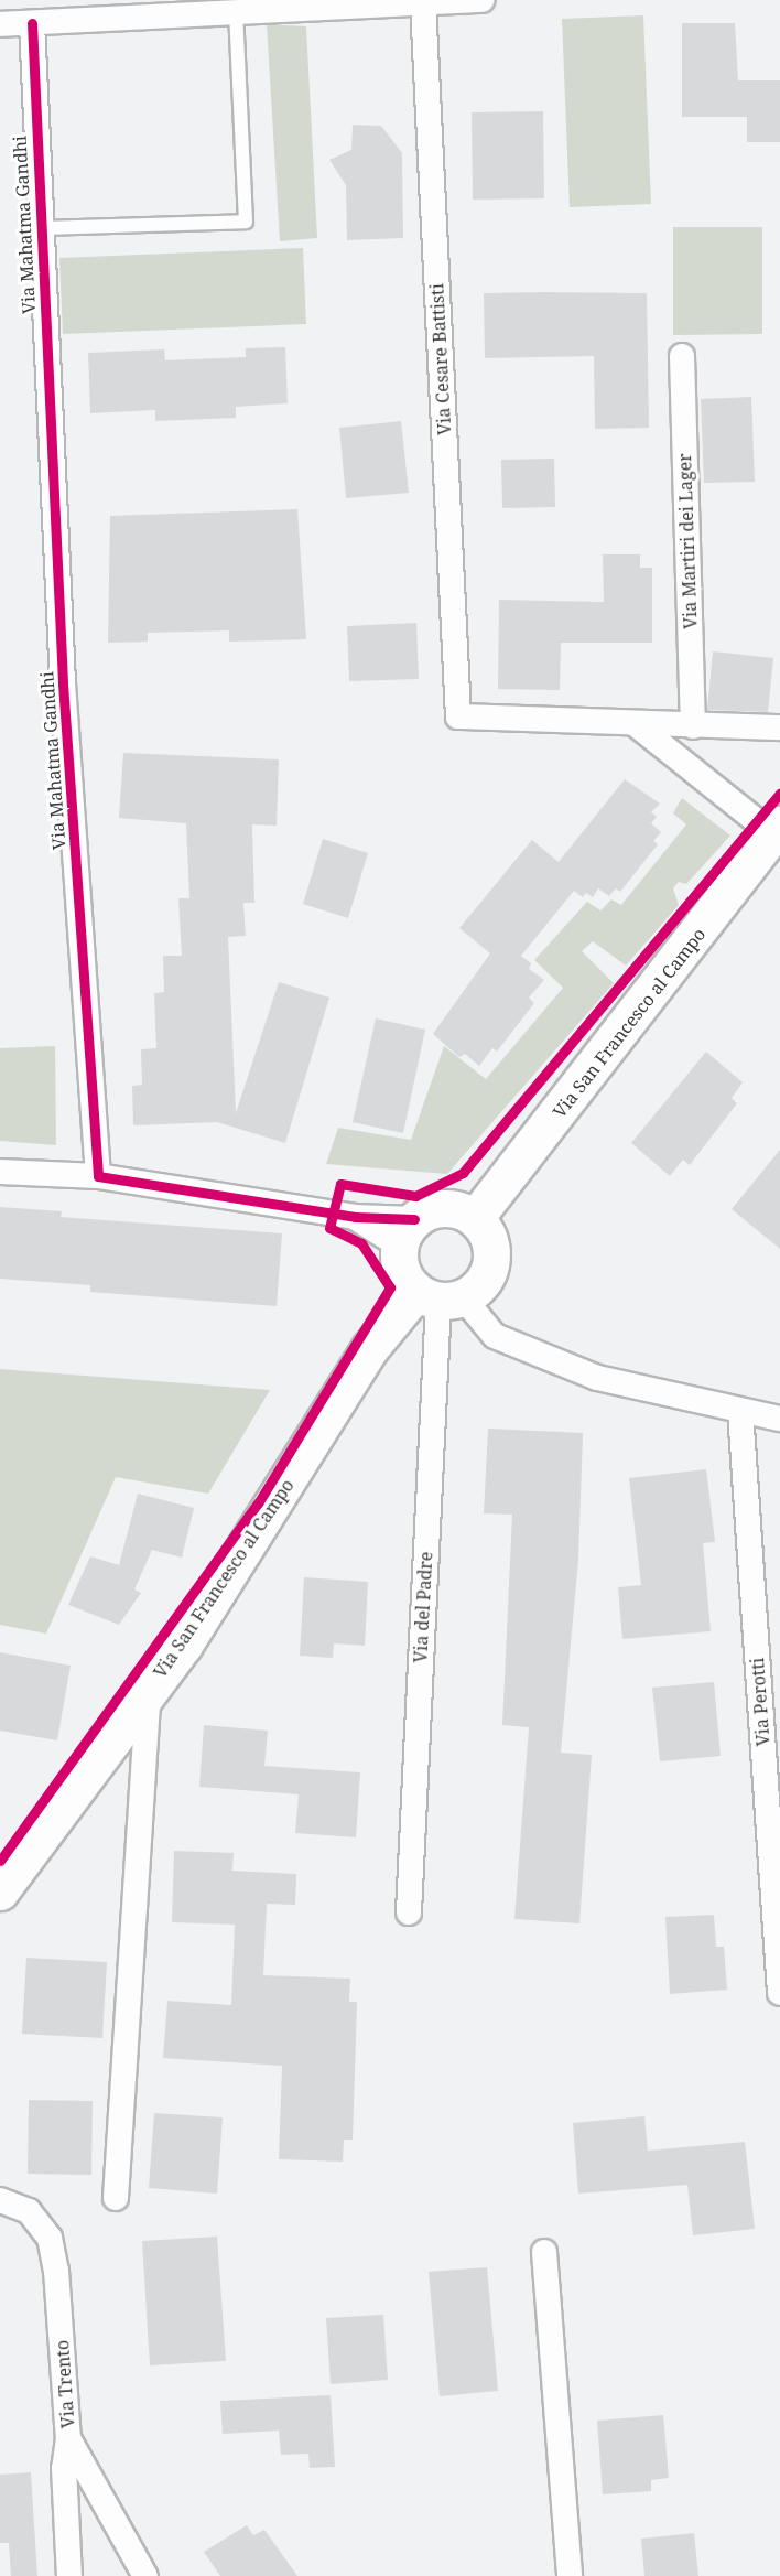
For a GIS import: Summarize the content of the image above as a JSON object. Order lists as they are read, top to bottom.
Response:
{
  "streets": {
    "street": [
      "Via Mahatma Gandhi",
      "Via Cesare Battisti",
      "Via Martiri dei Lager",
      "Via San Francesco al Campo",
      "Via del Padre",
      "Via Perotti",
      "Via Trento"
    ]
  },
  "crossings": [
    ["Via San Francesco al Campo", "Via del Padre"]
  ]
}
